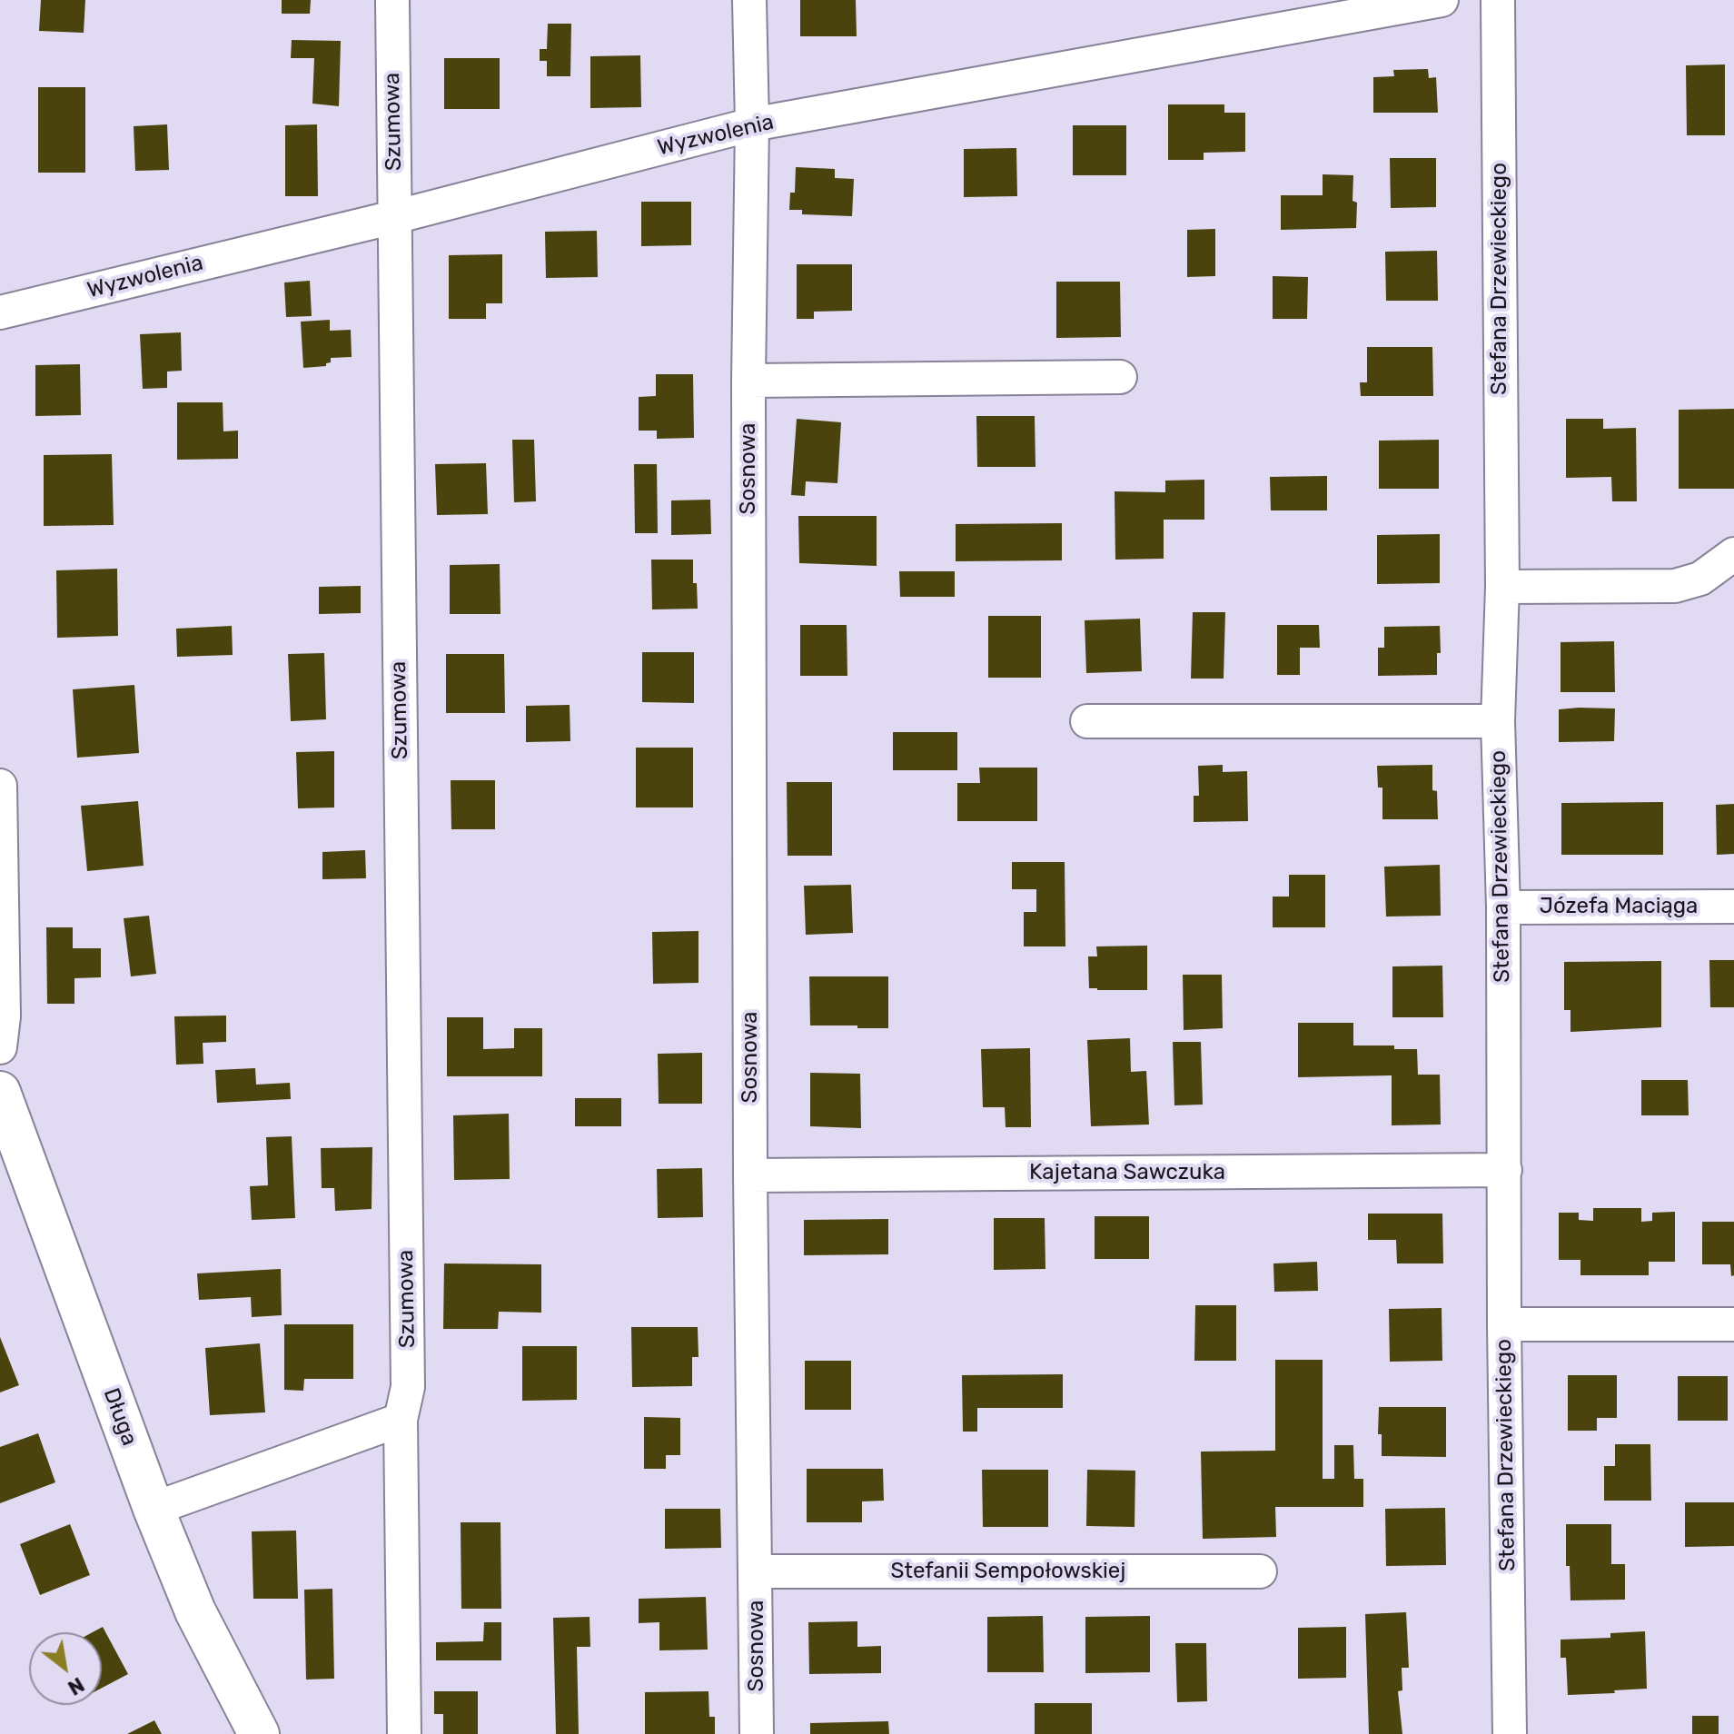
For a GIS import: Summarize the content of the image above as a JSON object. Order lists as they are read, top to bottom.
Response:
{
  "streets": {
    "street": [
      "Szumowa",
      "Wyzwolenia",
      "Stefana Drzewieckiego",
      "Sosnowa",
      "Józefa Maciąga",
      "Kajetana Sawczuka",
      "Długa",
      "Stefanii Sempołowskiej"
    ]
  },
  "crossings": [
    ["Szumowa", "Wyzwolenia"],
    ["Wyzwolenia", "Sosnowa"],
    ["Stefana Drzewieckiego", "Józefa Maciąga"],
    ["Stefana Drzewieckiego", "Kajetana Sawczuka"],
    ["Sosnowa", "Kajetana Sawczuka"],
    ["Sosnowa", "Stefanii Sempołowskiej"]
  ],
  "north": "bottom right"
}
